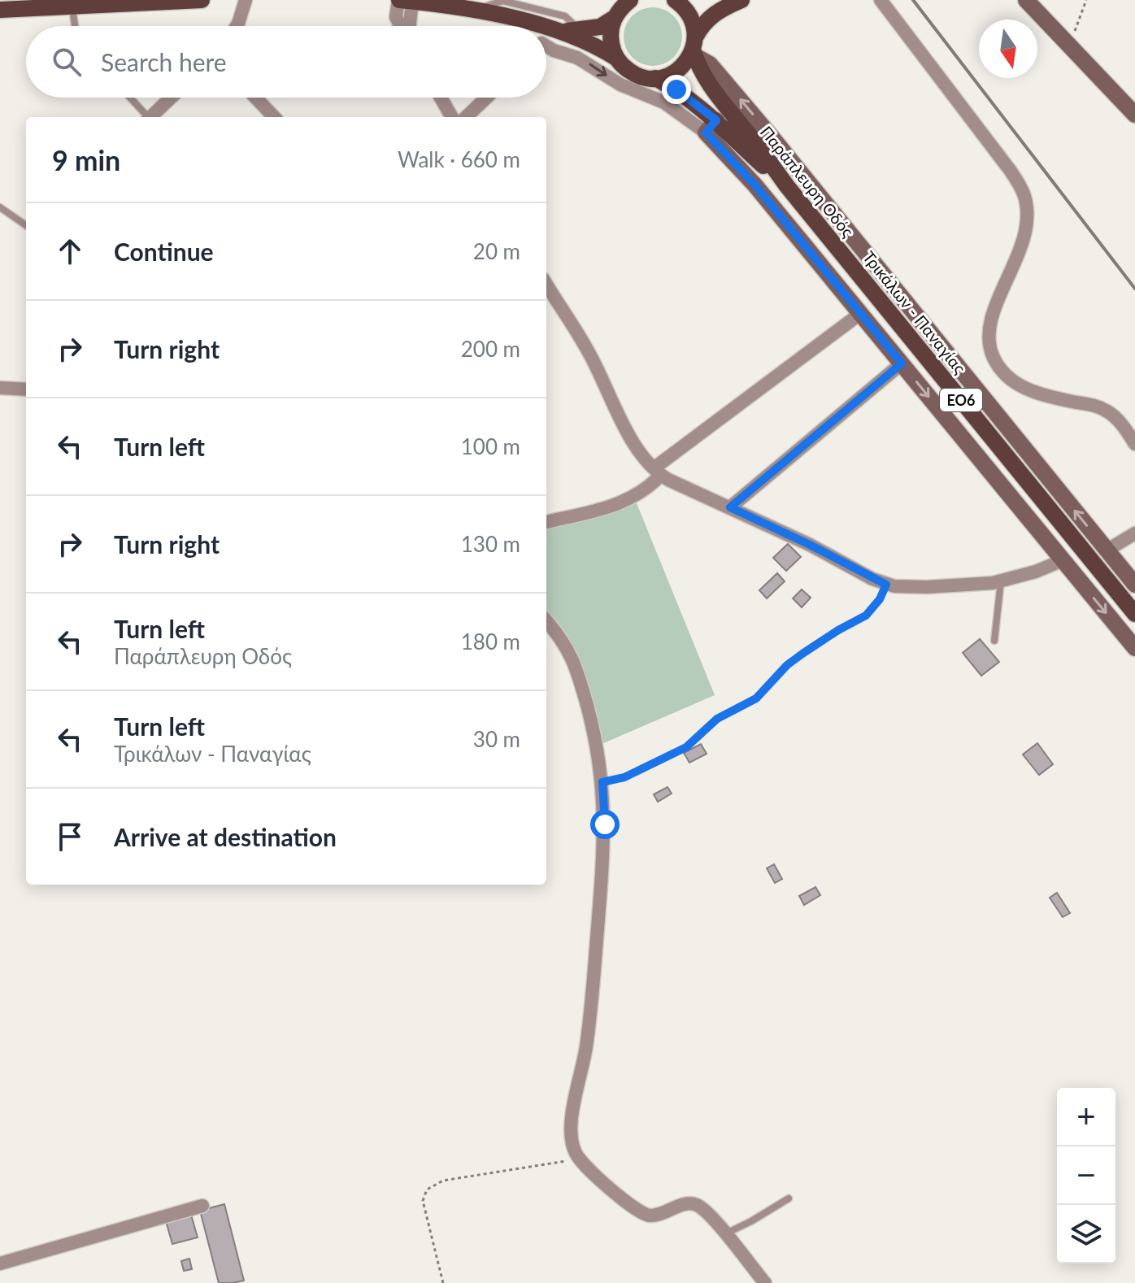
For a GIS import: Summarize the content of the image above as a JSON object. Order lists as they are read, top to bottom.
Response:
{
  "streets": {
    "main road": ["Τρικάλων - Παναγίας", "ΕΟ6"],
    "street": ["Παράπλευρη Οδός"]
  },
  "crossings": [
    ["Παράπλευρη Οδός", "Τρικάλων - Παναγίας"],
    ["Παράπλευρη Οδός", "ΕΟ6"],
    ["Τρικάλων - Παναγίας", "ΕΟ6"]
  ],
  "north": "bottom",
  "page": {
    "search": "Search here",
    "heading": ["9 min", "Walk · 660 m"],
    "list": [
      ["Continue", "20 m"],
      ["Turn right", "200 m"],
      ["Turn left", "100 m"],
      ["Turn right", "130 m"],
      ["Turn left", "Παράπλευρη Οδός", "180 m"],
      ["Turn left", "Τρικάλων - Παναγίας", "30 m"],
      "Arrive at destination"
    ],
    "map_buttons": ["+", "−"]
  }
}
